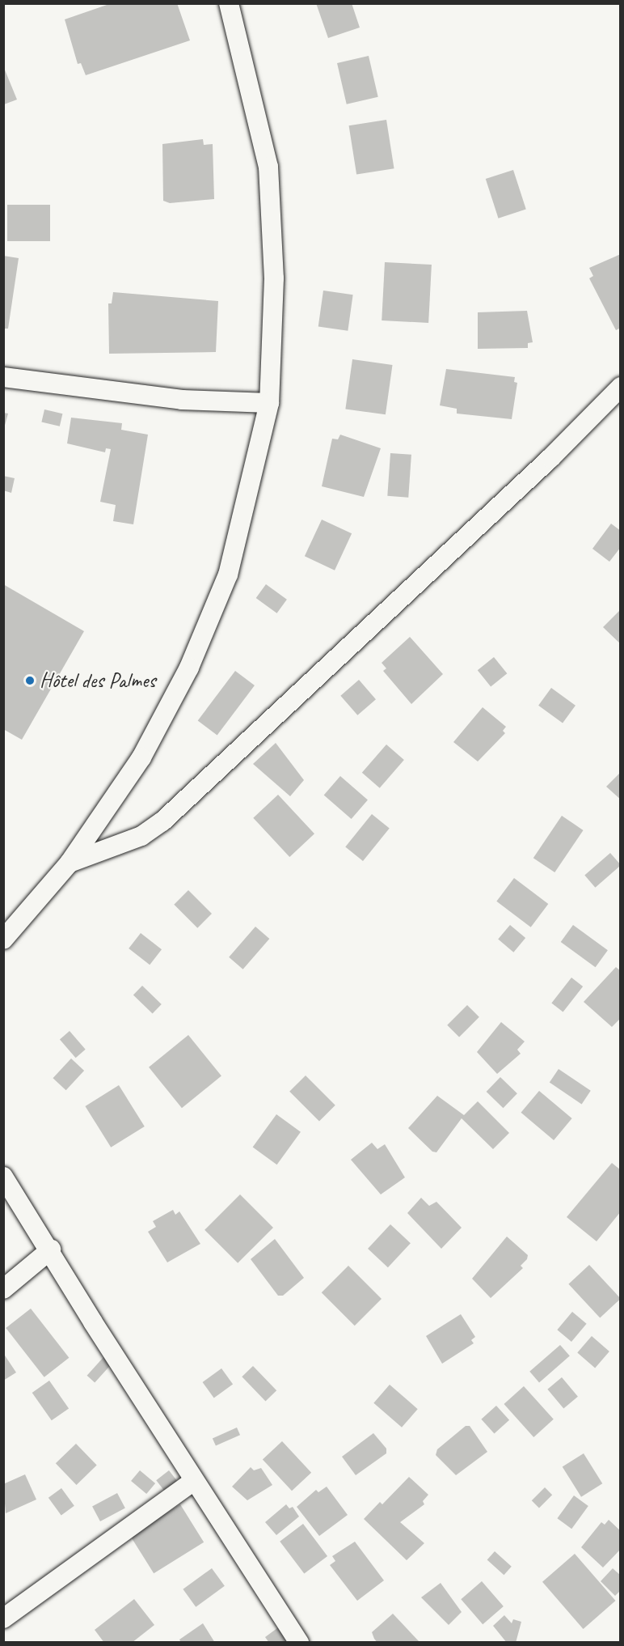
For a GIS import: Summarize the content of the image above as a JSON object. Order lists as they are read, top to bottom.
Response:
{
  "places": ["Hôtel des Palmes"]
}
